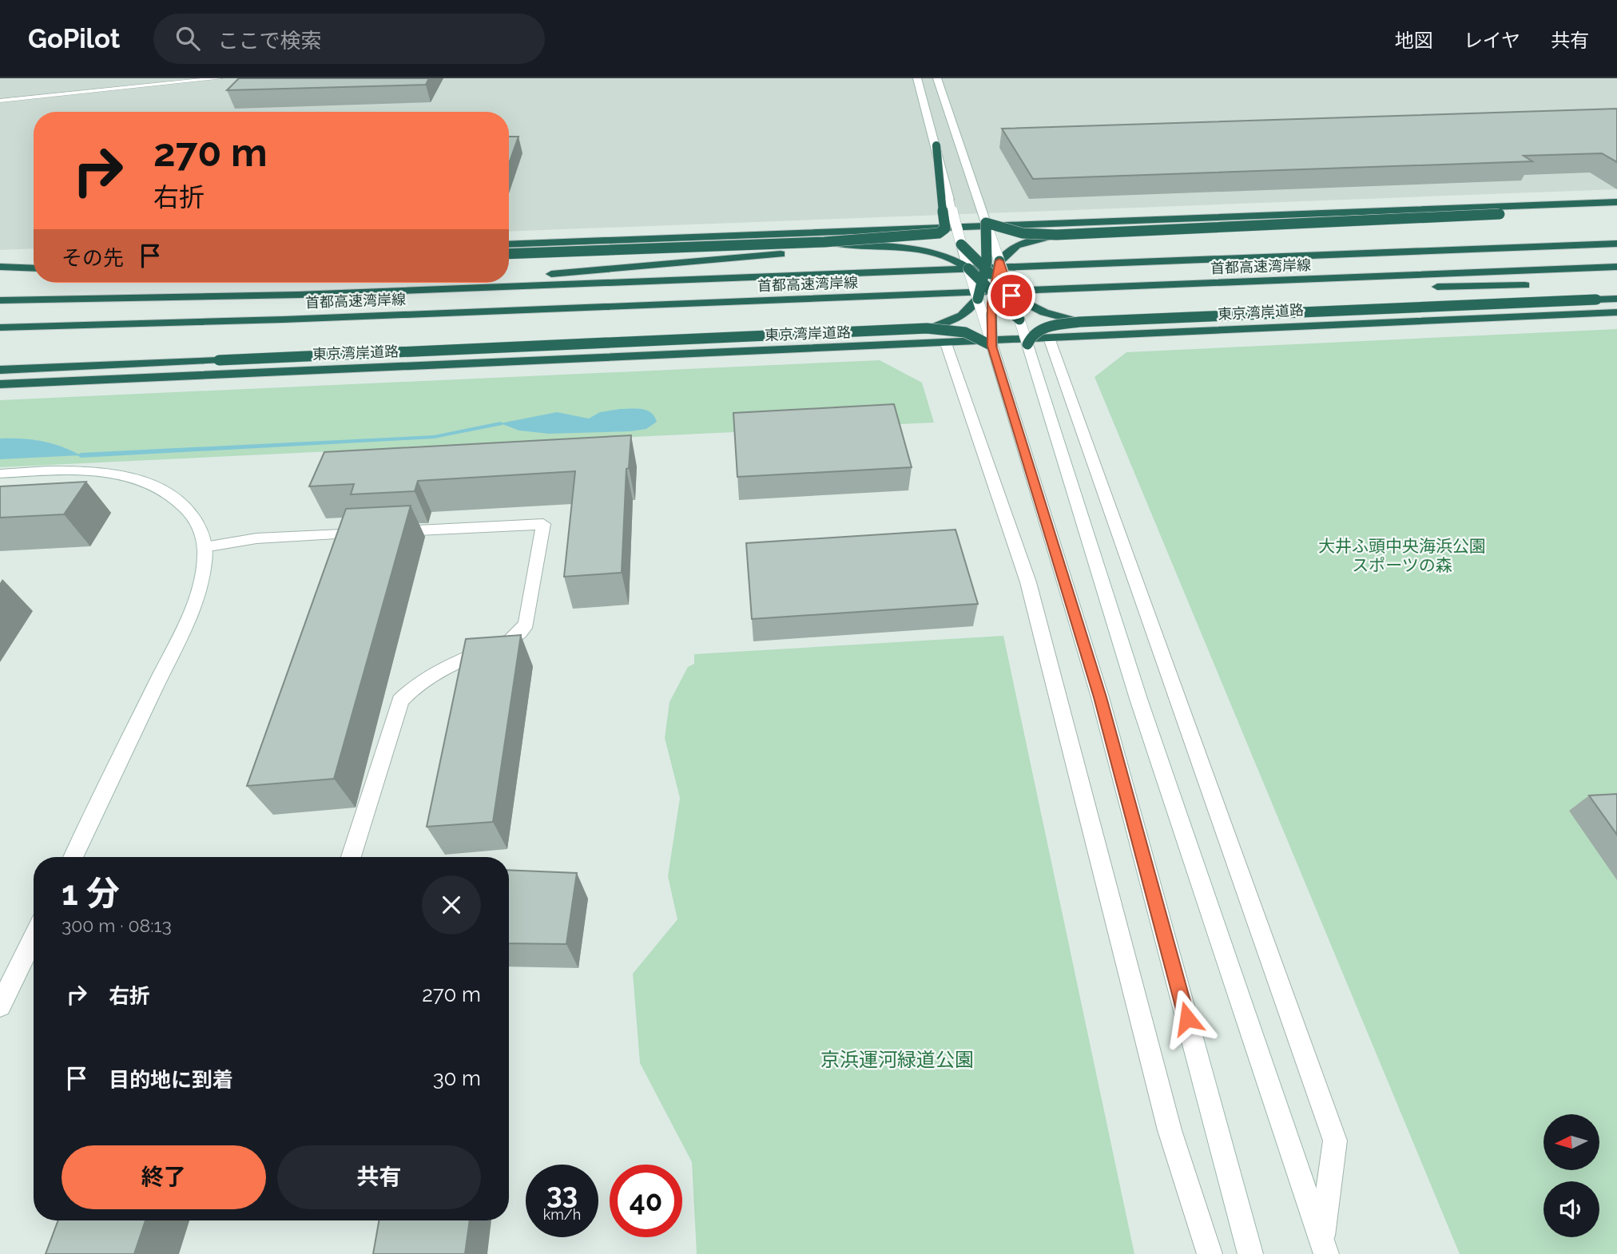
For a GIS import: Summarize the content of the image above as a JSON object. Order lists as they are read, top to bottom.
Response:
{
  "streets": {
    "highway": ["首都高速湾岸線", "東京湾岸道路"]
  },
  "parks": ["大井ふ頭中央海浜公園 スポーツの森", "京浜運河緑道公園"],
  "north": "left",
  "page": {
    "header": "GoPilot",
    "search": "ここで検索",
    "nav": ["地図", "レイヤ", "共有"],
    "turn": ["270 m", "右折"],
    "then": "その先",
    "heading": ["1 分", "300 m · 08:13"],
    "list": [
      {
        "name": "右折",
        "value": "270 m"
      },
      {
        "name": "目的地に到着",
        "value": "30 m"
      }
    ],
    "buttons": ["終了", "共有"],
    "speed": "33 km/h",
    "limit": "40"
  }
}
